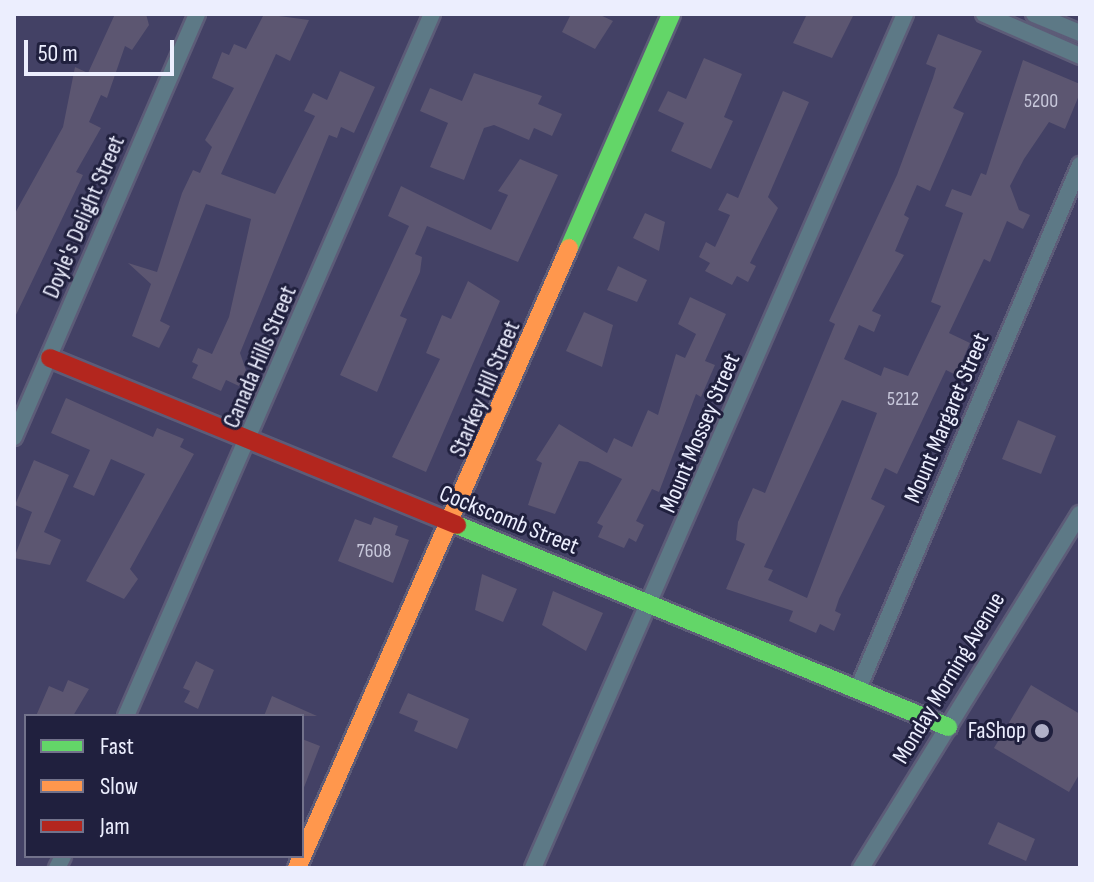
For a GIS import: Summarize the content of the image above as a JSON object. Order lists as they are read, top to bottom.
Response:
{
  "streets": {
    "street": [
      "Doyle's Delight Street",
      "Canada Hills Street",
      "Starkey Hill Street",
      "Mount Margaret Street",
      "Mount Mossey Street",
      "Cockscomb Street",
      "Monday Morning Avenue"
    ]
  },
  "crossings": [
    ["Doyle's Delight Street", "Cockscomb Street"],
    ["Canada Hills Street", "Cockscomb Street"],
    ["Starkey Hill Street", "Cockscomb Street"],
    ["Mount Margaret Street", "Cockscomb Street"],
    ["Mount Mossey Street", "Cockscomb Street"],
    ["Cockscomb Street", "Monday Morning Avenue"]
  ],
  "places": ["FaShop"],
  "house_numbers": ["5200", "5212", "7608"],
  "legend": ["Fast", "Slow", "Jam"],
  "scale_bar": "50 m"
}
